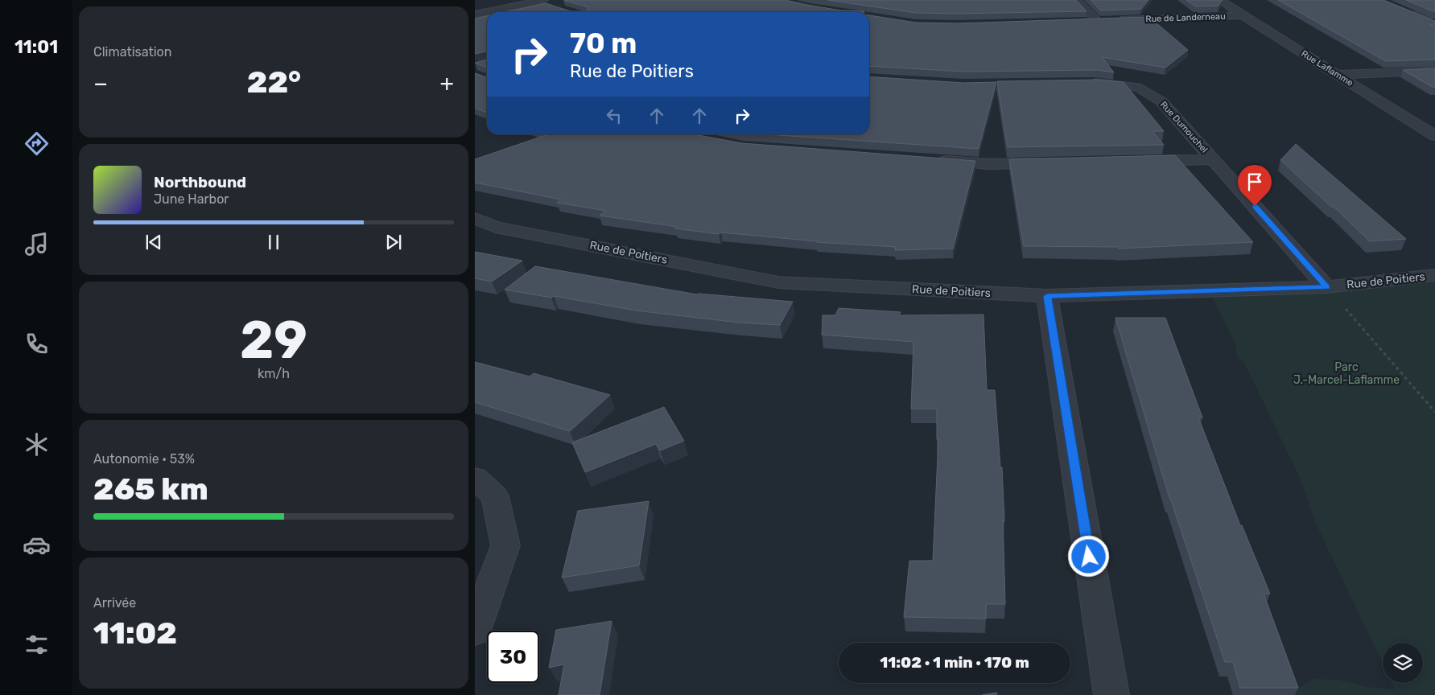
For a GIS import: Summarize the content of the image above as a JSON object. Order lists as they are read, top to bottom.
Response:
{
  "streets": {
    "street": [
      "Rue de Landerneau",
      "Rue Laflamme",
      "Rue Dumouchel",
      "Rue de Poitiers"
    ]
  },
  "crossings": [
    ["Rue de Landerneau", "Rue Laflamme"],
    ["Rue Dumouchel", "Rue de Poitiers"]
  ],
  "parks": ["Parc J.-Marcel-Laflamme"],
  "page": {
    "tabs": "11:01",
    "tile": [
      "Climatisation",
      ["29", "km/h"],
      ["Autonomie · 53%", "265 km"],
      ["Arrivée", "11:02"]
    ],
    "turn": ["70 m", "Rue de Poitiers"],
    "heat": ["−", "22°", "+"],
    "song": ["Northbound", "June Harbor"],
    "limit": "30",
    "trip": "11:02 · 1 min · 170 m"
  }
}
